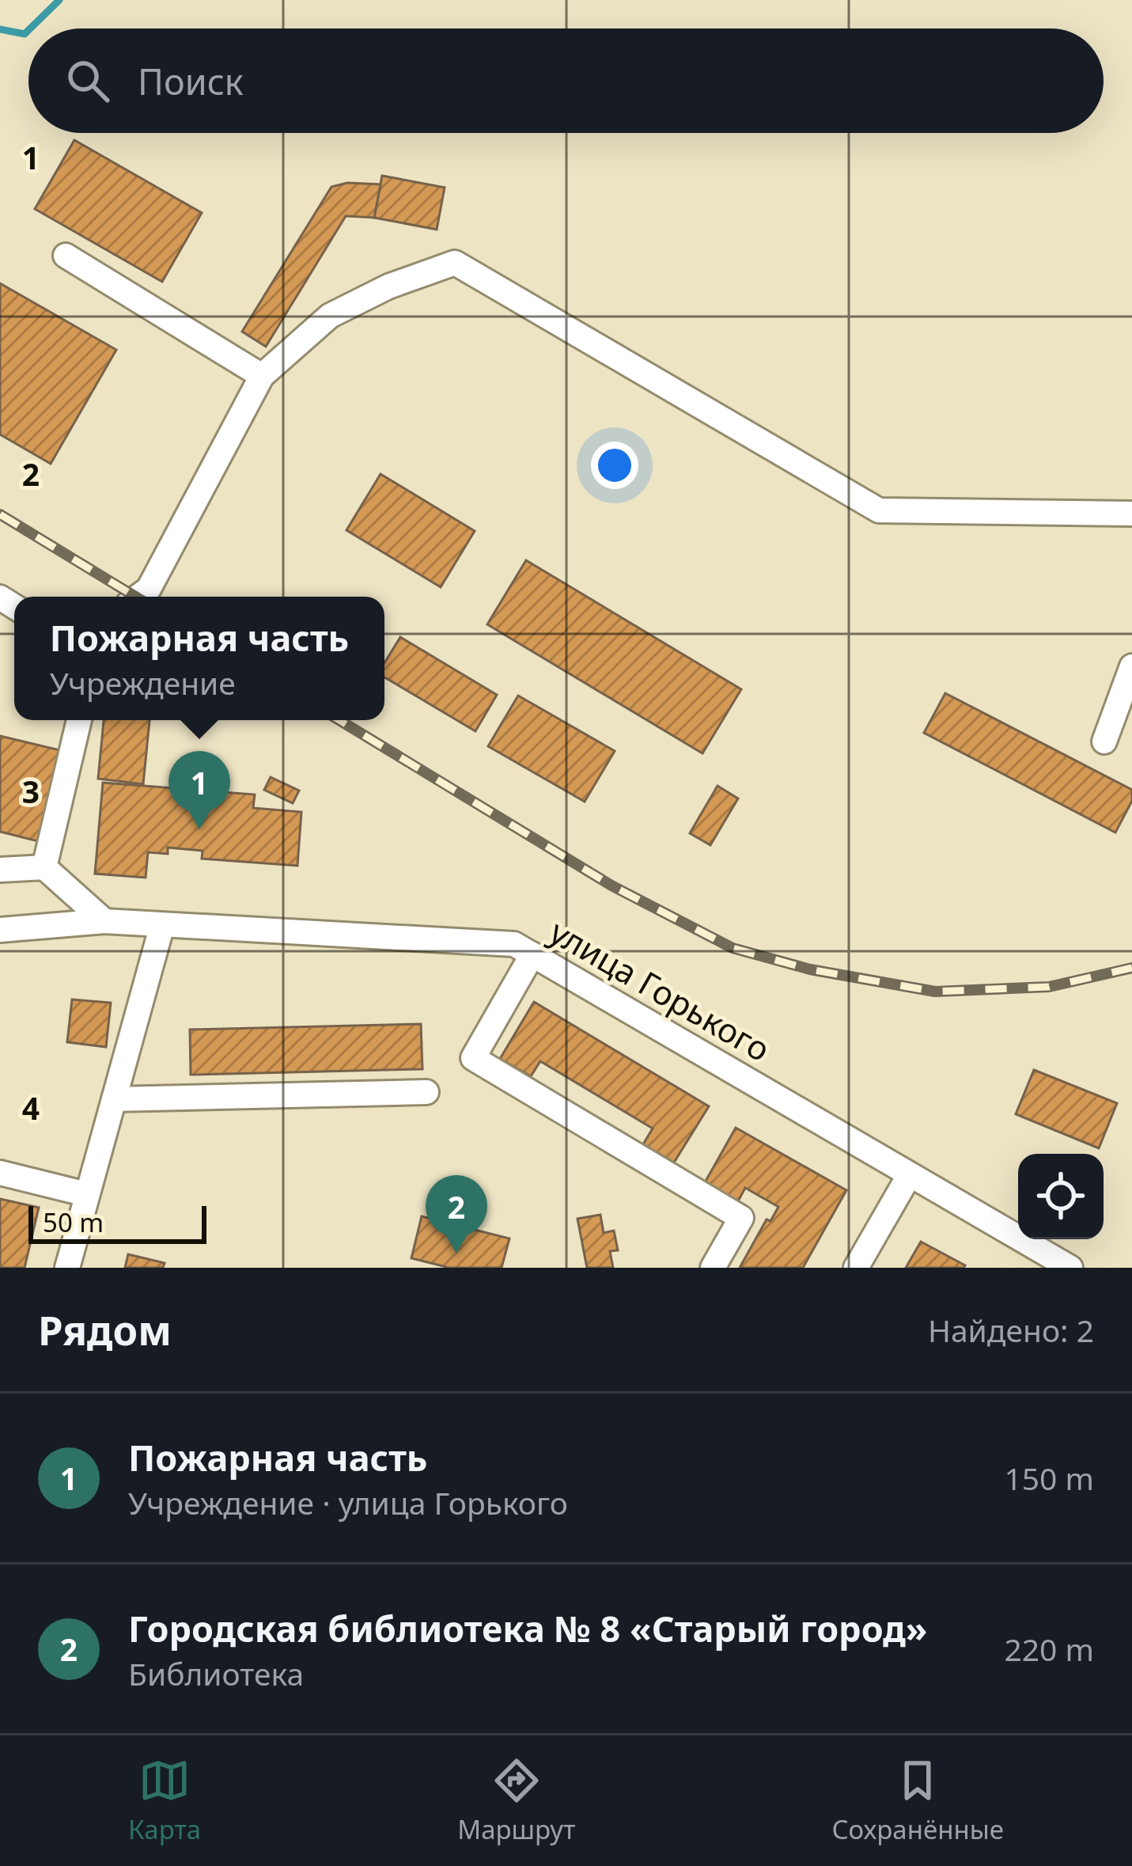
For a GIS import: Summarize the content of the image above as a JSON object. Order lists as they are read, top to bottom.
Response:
{
  "streets": {
    "street": ["улица Горького"]
  },
  "scale_bar": "50 m",
  "page": {
    "search": "Поиск",
    "popup": ["Пожарная часть", "Учреждение"],
    "pins": ["1", "2"],
    "scale": "50 m",
    "heading": ["Рядом", "Найдено: 2"],
    "list": [
      {
        "mark": "1",
        "name": "Пожарная часть",
        "note": "Учреждение · улица Горького",
        "value": "150 m"
      },
      {
        "mark": "2",
        "name": "Городская библиотека № 8 «Старый город»",
        "note": "Библиотека",
        "value": "220 m"
      }
    ],
    "nav": ["Карта", "Маршрут", "Сохранённые"]
  },
  "grid": {
    "rows": [
      "1",
      "2",
      "3",
      "4"
    ]
  }
}
